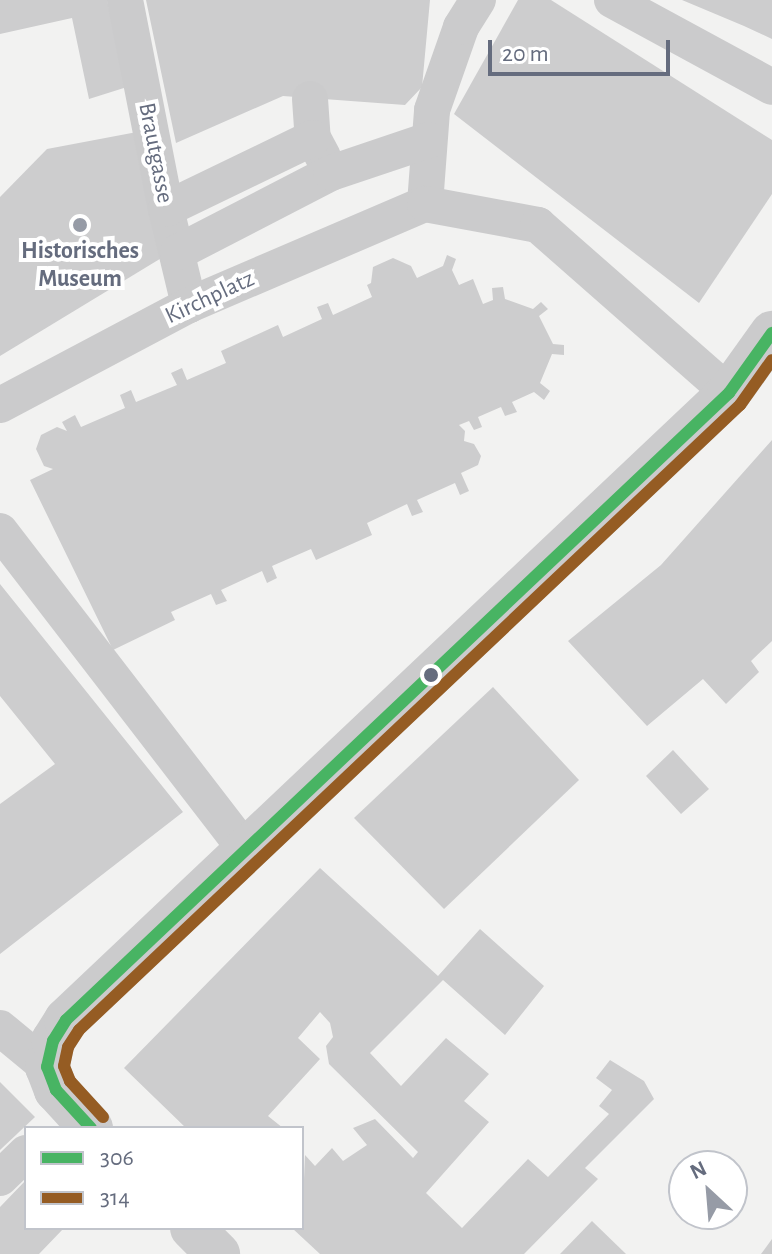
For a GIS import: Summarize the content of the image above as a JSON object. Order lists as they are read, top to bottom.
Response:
{
  "streets": {
    "street": ["Brautgasse", "Kirchplatz"]
  },
  "crossings": [
    ["Brautgasse", "Kirchplatz"]
  ],
  "places": ["Historisches Museum"],
  "lines": ["transit line 306", "transit line 314"],
  "legend": ["306", "314"],
  "scale_bar": "20 m",
  "north": "top left"
}
